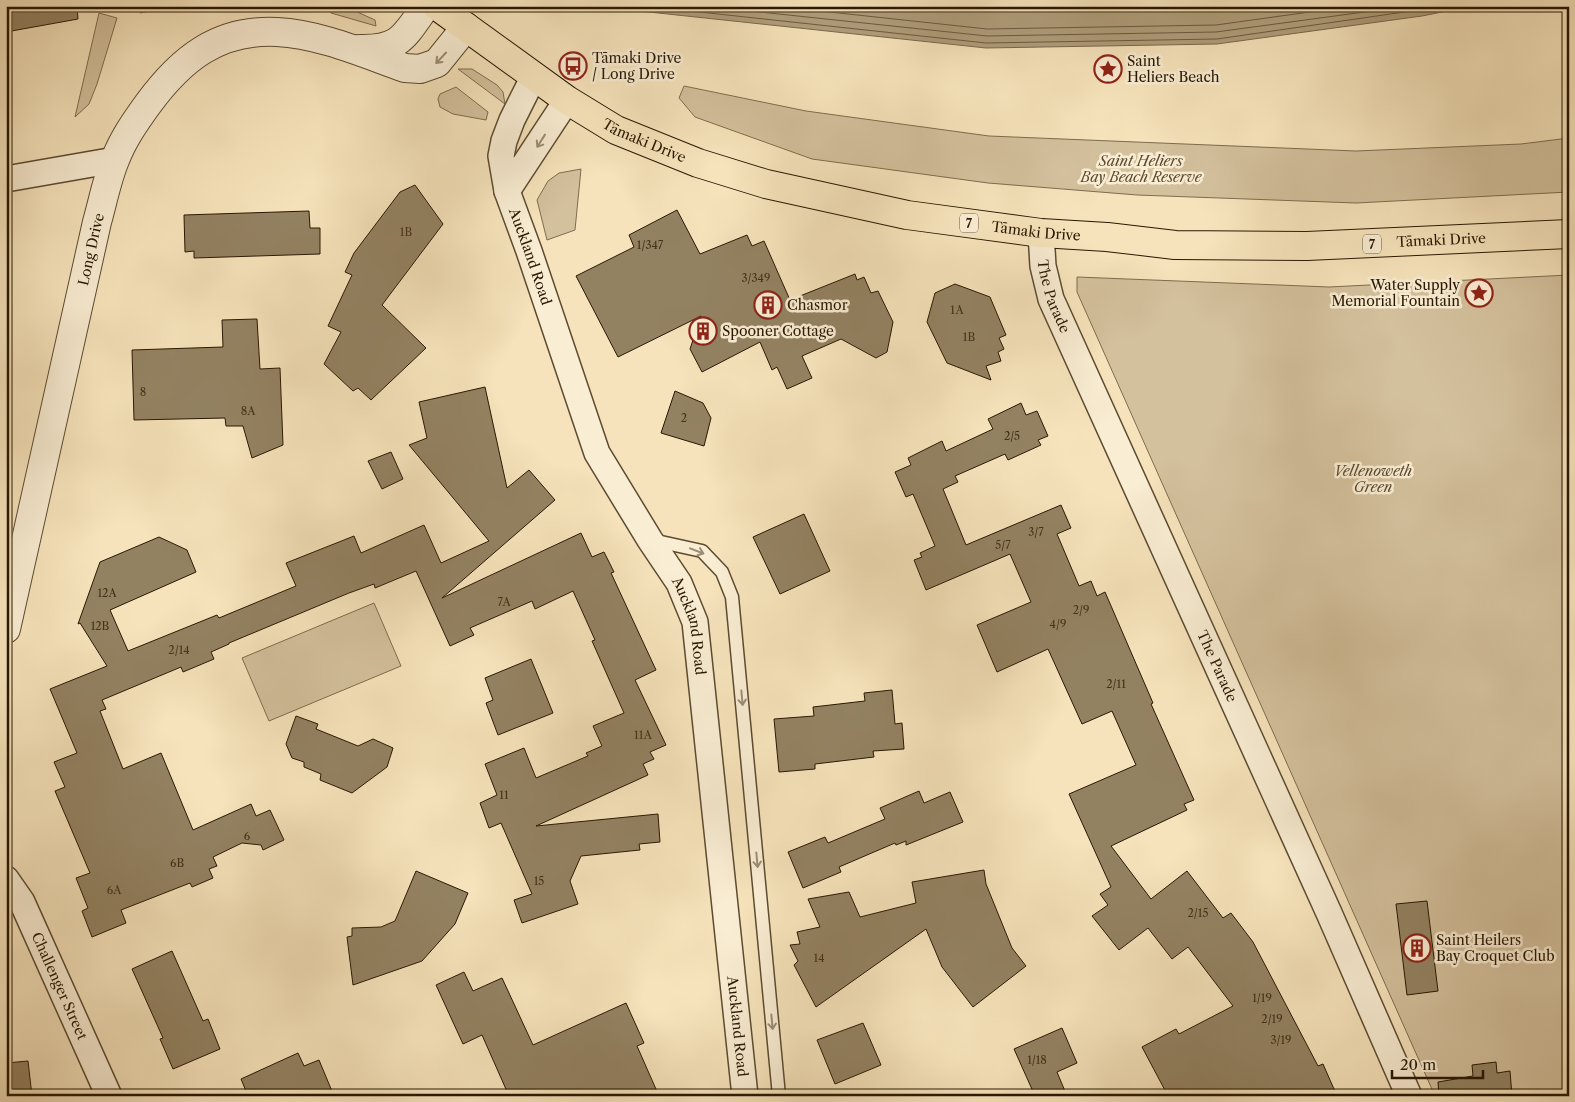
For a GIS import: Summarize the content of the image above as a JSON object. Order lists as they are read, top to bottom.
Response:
{
  "streets": {
    "main road": ["Tāmaki Drive", "7"],
    "street": [
      "Long Drive",
      "Auckland Road",
      "The Parade",
      "Challenger Street"
    ]
  },
  "crossings": [
    ["Tāmaki Drive", "Long Drive"],
    ["Tāmaki Drive", "Auckland Road"],
    ["Tāmaki Drive", "The Parade"]
  ],
  "parks": ["Saint Heliers Bay Beach Reserve", "Vellenoweth Green"],
  "places": {
    "bus stop": ["Tāmaki Drive / Long Drive"],
    "place": ["Saint Heliers Beach", "Water Supply Memorial Fountain"],
    "building": ["Chasmor", "Spooner Cottage", "Saint Heilers Bay Croquet Club"]
  },
  "house_numbers": [
    "1B",
    "1/347",
    "3/349",
    "1A",
    "1B",
    "8",
    "8A",
    "2",
    "2/5",
    "3/7",
    "5/7",
    "12A",
    "7A",
    "2/9",
    "4/9",
    "12B",
    "2/14",
    "2/11",
    "11A",
    "11",
    "6",
    "6B",
    "15",
    "6A",
    "2/15",
    "14",
    "1/19",
    "2/19",
    "3/19",
    "1/18"
  ],
  "scale_bar": "20 m"
}
